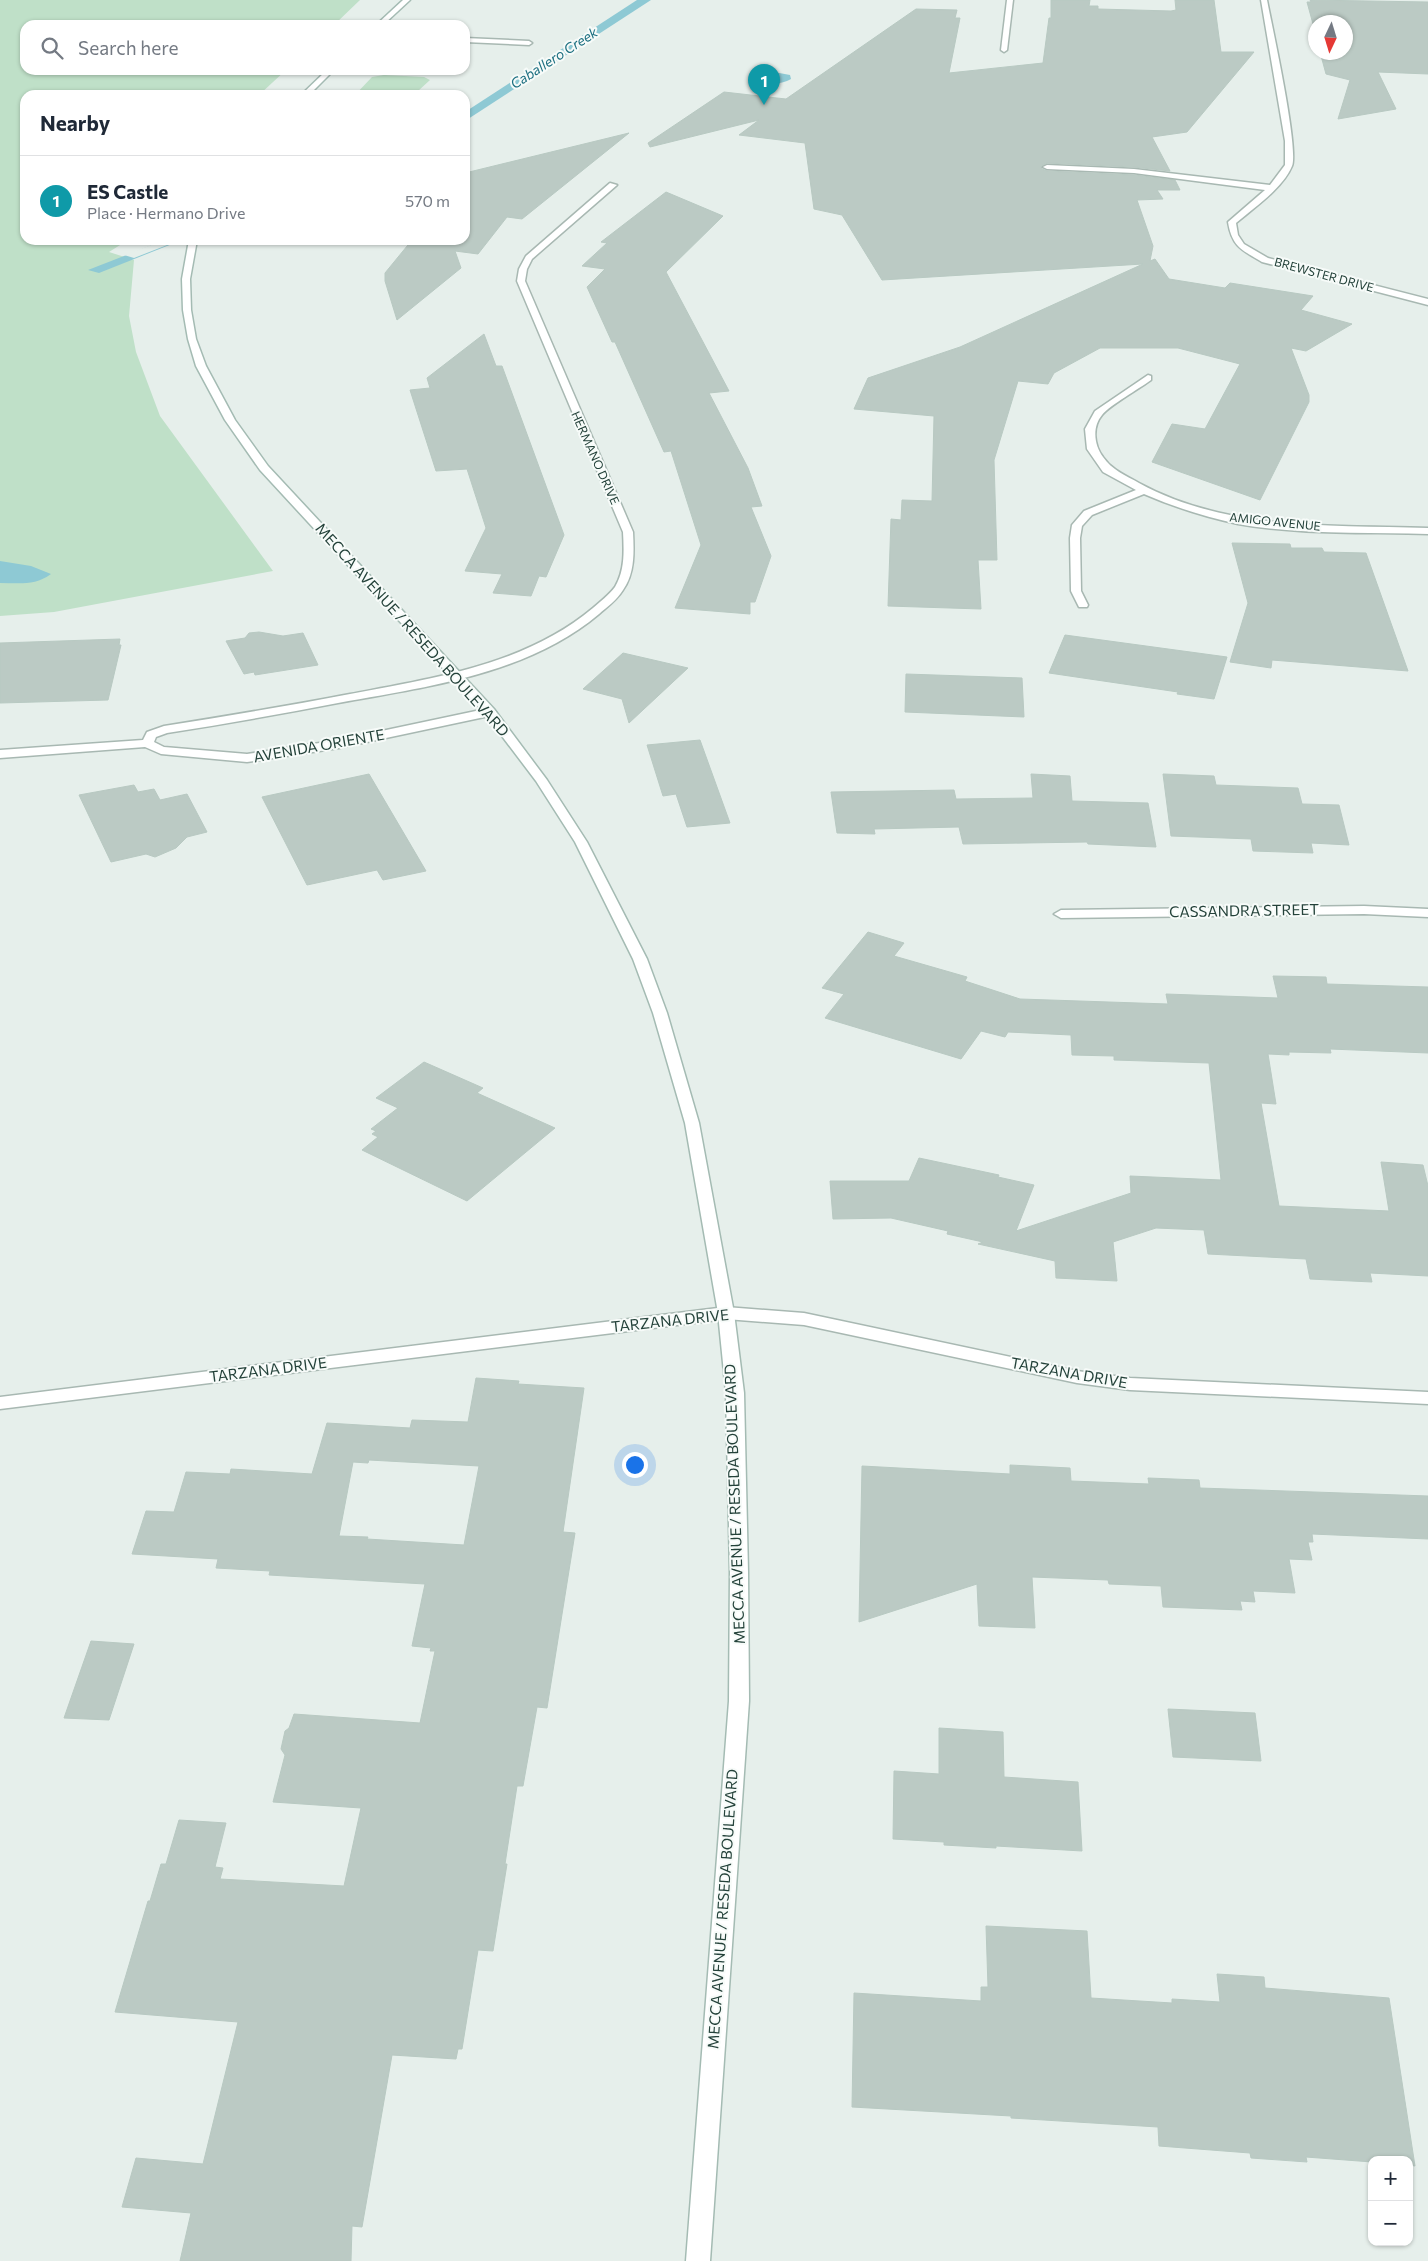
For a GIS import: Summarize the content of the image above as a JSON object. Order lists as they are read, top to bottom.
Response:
{
  "streets": {
    "street": [
      "BREWSTER DRIVE",
      "HERMANO DRIVE",
      "AMIGO AVENUE",
      "MECCA AVENUE / RESEDA BOULEVARD",
      "AVENIDA ORIENTE",
      "CASSANDRA STREET",
      "TARZANA DRIVE"
    ]
  },
  "crossings": [
    ["HERMANO DRIVE", "MECCA AVENUE / RESEDA BOULEVARD"],
    ["MECCA AVENUE / RESEDA BOULEVARD", "AVENIDA ORIENTE"],
    ["MECCA AVENUE / RESEDA BOULEVARD", "TARZANA DRIVE"]
  ],
  "water": ["Caballero Creek"],
  "north": "bottom",
  "page": {
    "search": "Search here",
    "pins": "1",
    "heading": "Nearby",
    "list": [
      {
        "mark": "1",
        "name": "ES Castle",
        "note": "Place · Hermano Drive",
        "value": "570 m"
      }
    ],
    "map_buttons": ["+", "−"]
  }
}
